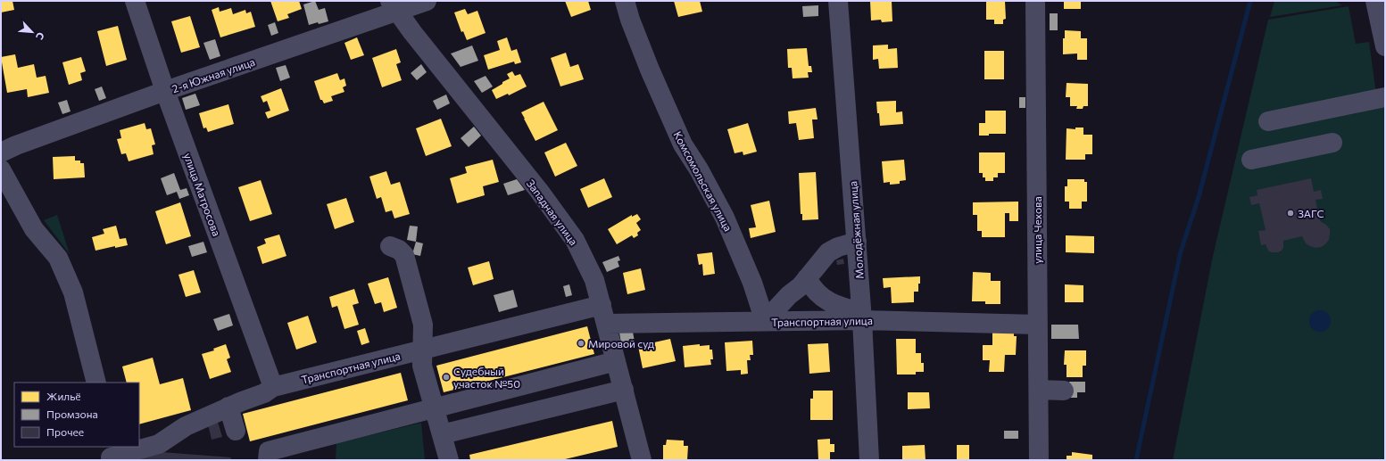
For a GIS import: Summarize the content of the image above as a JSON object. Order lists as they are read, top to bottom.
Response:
{
  "streets": {
    "street": [
      "2-я Южная улица",
      "Комсомольская улица",
      "улица Матросова",
      "Западная улица",
      "Молодёжная улица",
      "улица Чехова",
      "Транспортная улица"
    ]
  },
  "crossings": [
    ["2-я Южная улица", "улица Матросова"],
    ["2-я Южная улица", "Западная улица"],
    ["Комсомольская улица", "Транспортная улица"],
    ["улица Матросова", "Транспортная улица"],
    ["Западная улица", "Транспортная улица"],
    ["Молодёжная улица", "Транспортная улица"],
    ["улица Чехова", "Транспортная улица"]
  ],
  "places": ["ЗАГС", "Мировой суд", "Судебный участок №50"],
  "legend": ["Жильё", "Промзона", "Прочее"],
  "north": "bottom right"
}
